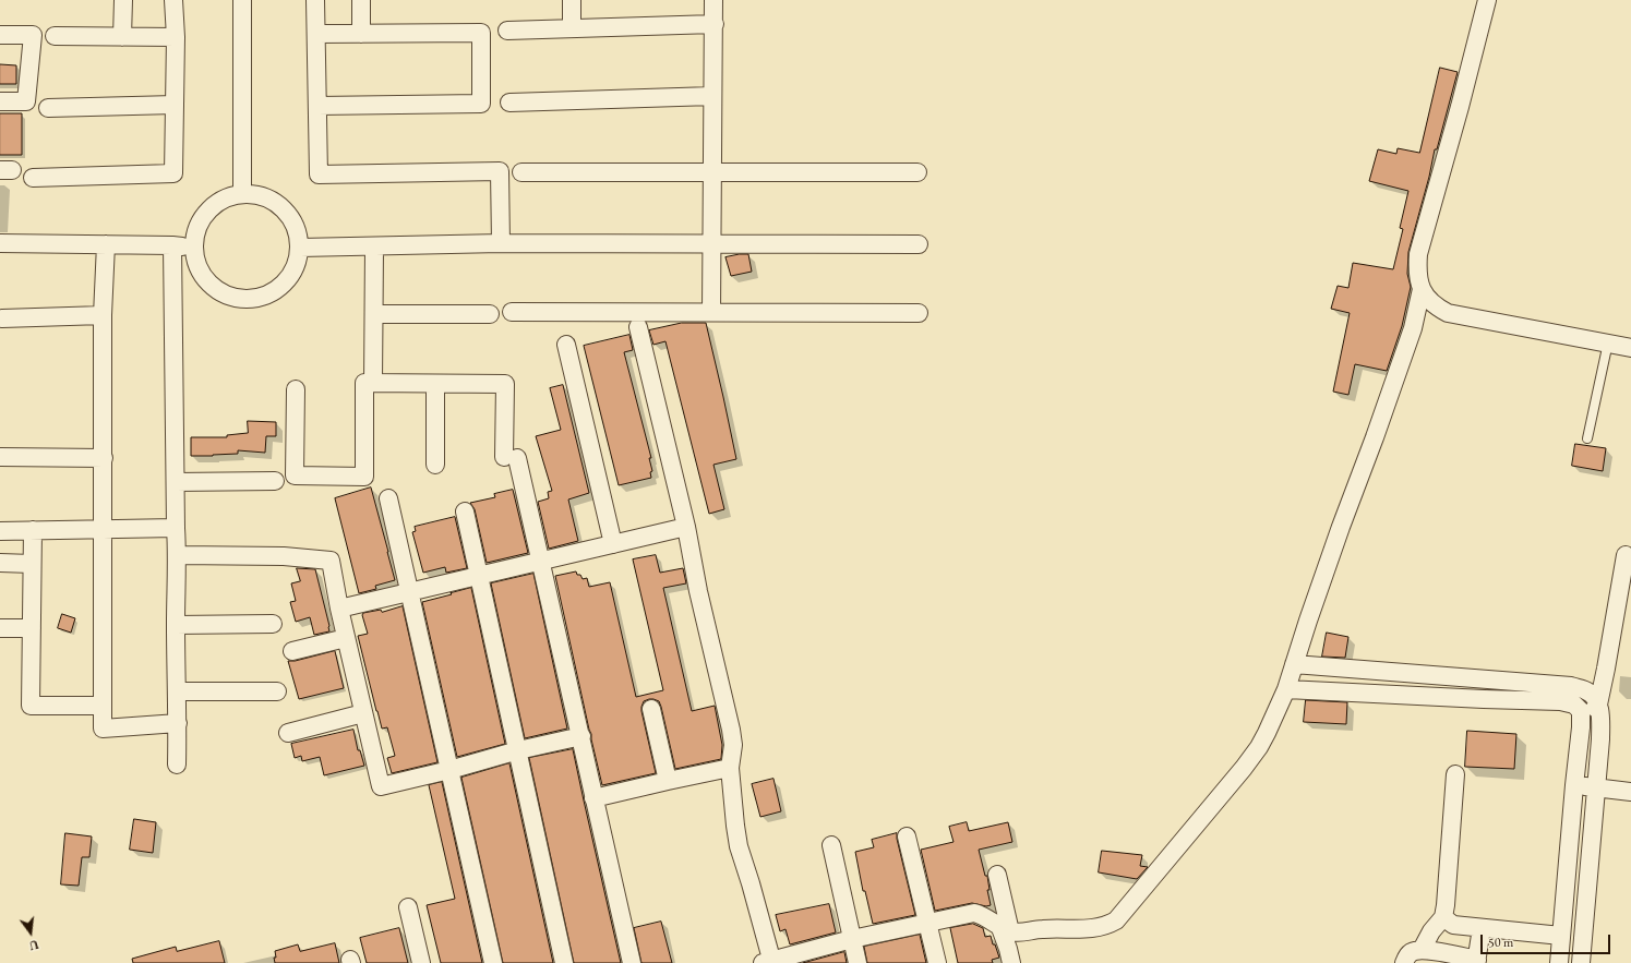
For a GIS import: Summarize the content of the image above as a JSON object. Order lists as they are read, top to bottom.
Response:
{
  "scale_bar": "50 m",
  "north": "bottom"
}
